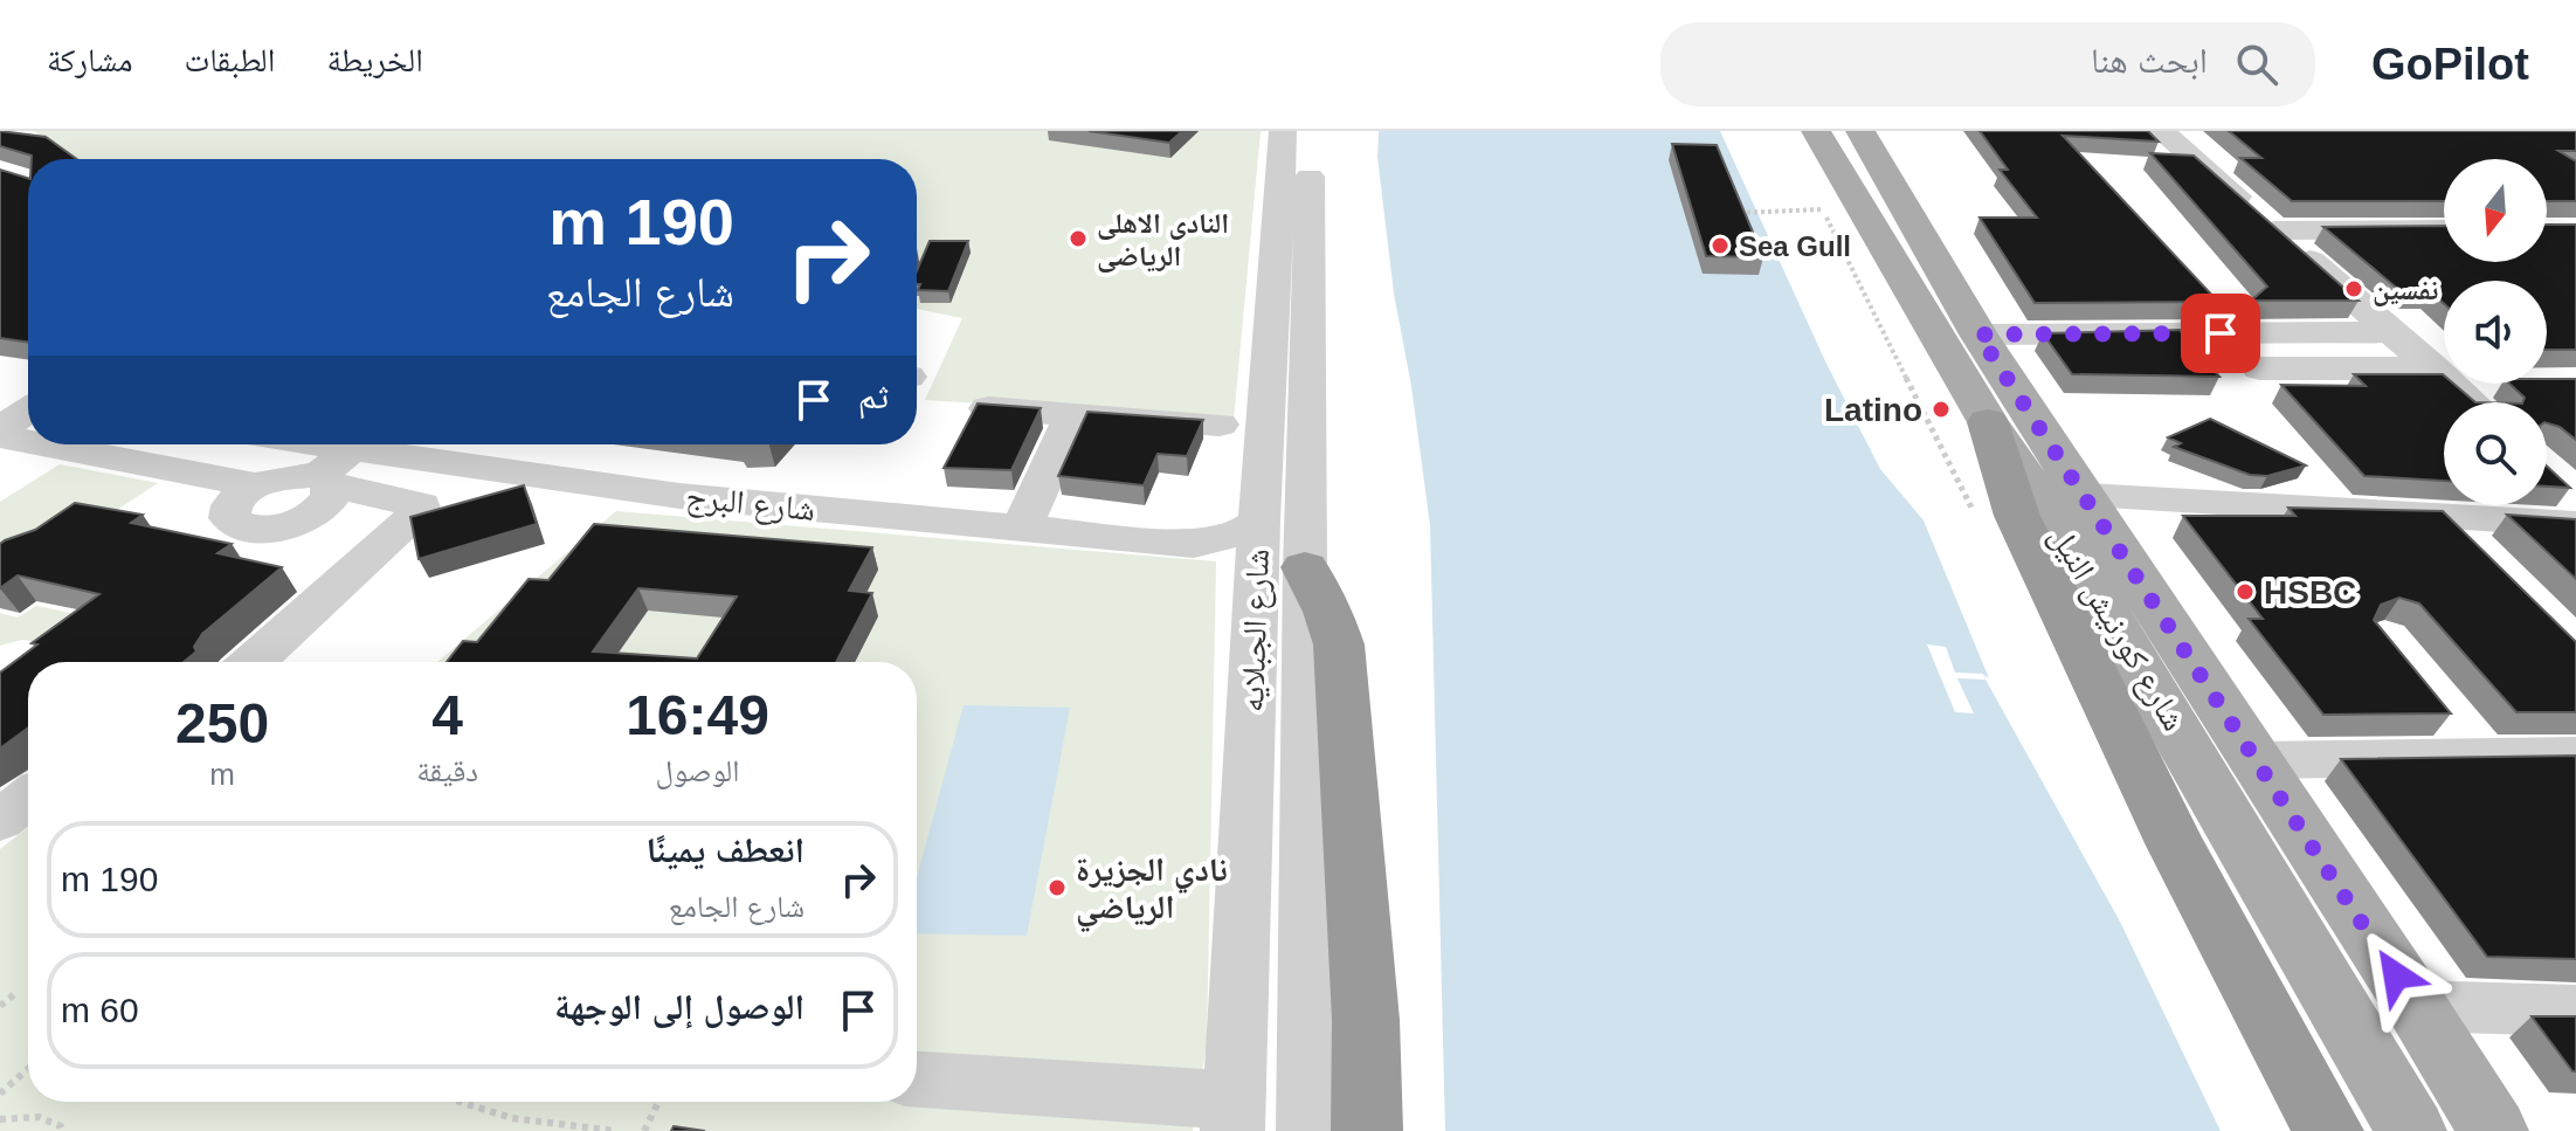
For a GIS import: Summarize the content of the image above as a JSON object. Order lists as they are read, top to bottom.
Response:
{
  "streets": {
    "main road": ["شارع كورنيش النيل"],
    "street": ["شارع البرج", "شارع الجبلايه"]
  },
  "crossings": [
    ["شارع البرج", "شارع الجبلايه"]
  ],
  "places": [
    "النادى الاهلى الرياضى",
    "Sea Gull",
    "نفسين",
    "Latino",
    "HSBC",
    "نادي الجزيرة الرياضي"
  ],
  "north": "bottom",
  "page": {
    "header": "GoPilot",
    "search": "ابحث هنا",
    "nav": ["الخريطة", "الطبقات", "مشاركة"],
    "turn": ["190 m", "شارع الجامع"],
    "then": "ثم",
    "eta": [
      "16:49",
      "الوصول",
      "4",
      "دقيقة",
      "250",
      "m"
    ],
    "list": [
      {
        "name": "انعطف يمينًا",
        "note": "شارع الجامع",
        "value": "190 m"
      },
      {
        "name": "الوصول إلى الوجهة",
        "value": "60 m"
      }
    ]
  }
}
